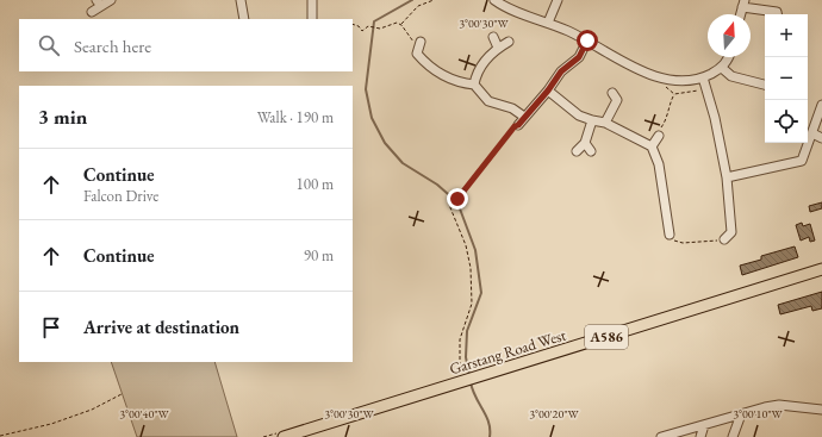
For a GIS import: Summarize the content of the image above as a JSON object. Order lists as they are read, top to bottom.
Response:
{
  "streets": {
    "main road": ["A586", "Garstang Road West"]
  },
  "north": "top",
  "page": {
    "map_buttons": ["+", "−"],
    "search": "Search here",
    "heading": ["3 min", "Walk · 190 m"],
    "list": [
      ["Continue", "Falcon Drive", "100 m"],
      ["Continue", "90 m"],
      "Arrive at destination"
    ]
  },
  "coordinates": [
    "3°00'30\"W",
    "3°00'40\"W",
    "3°00'20\"W",
    "3°00'10\"W"
  ]
}
